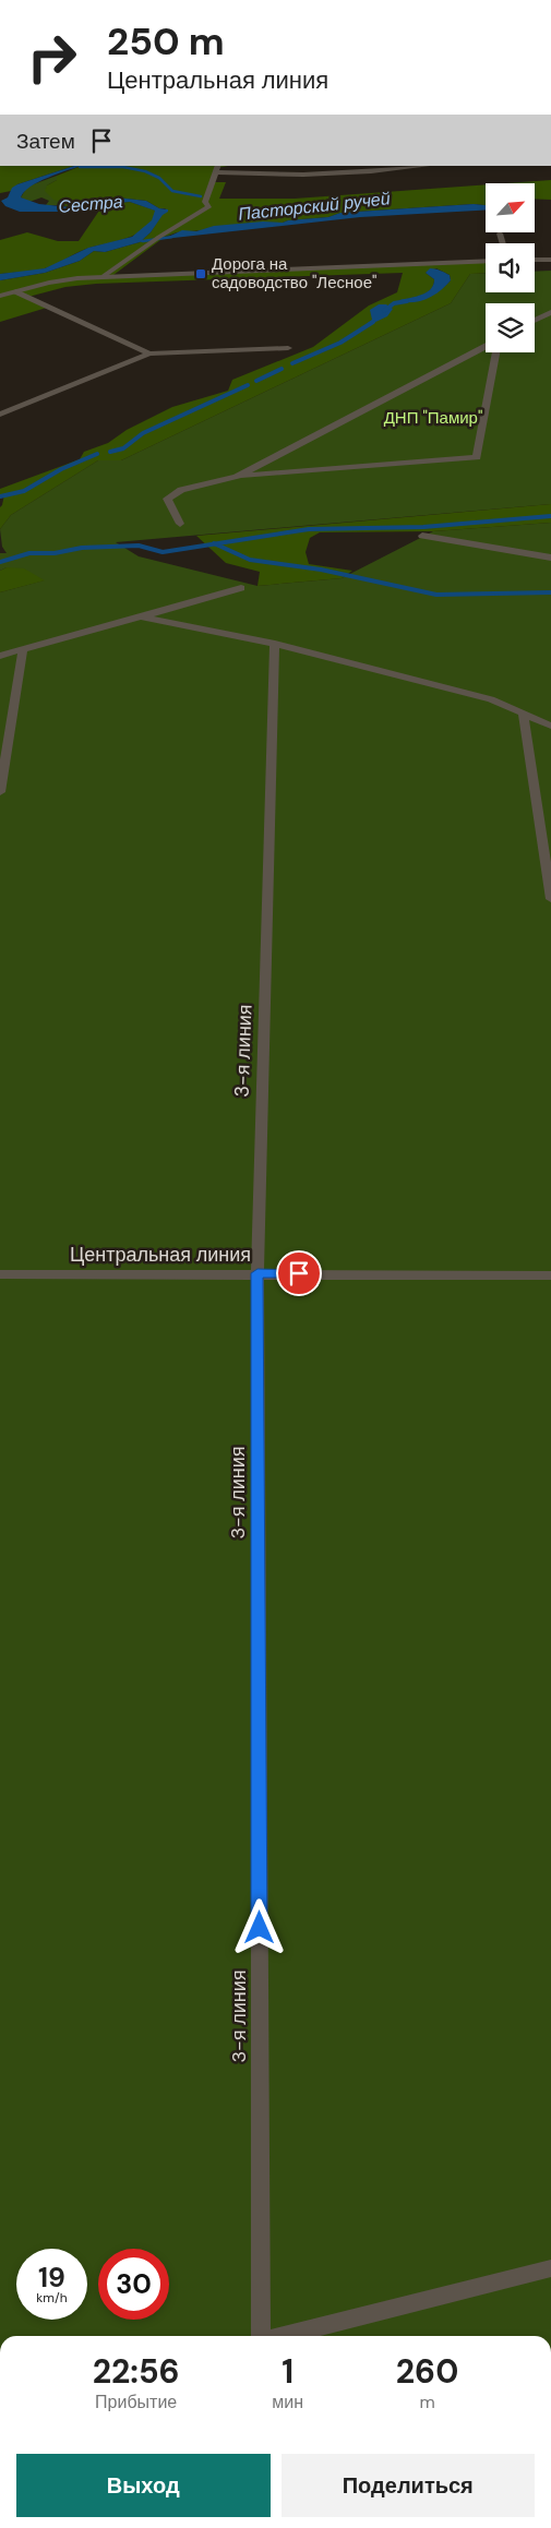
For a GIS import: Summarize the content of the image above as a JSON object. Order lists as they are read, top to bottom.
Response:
{
  "streets": {
    "street": ["3-я линия", "Центральная линия"]
  },
  "crossings": [
    ["3-я линия", "Центральная линия"]
  ],
  "water": ["Сестра", "Пасторский ручей"],
  "parks": ["ДНП \"Памир\""],
  "places": {
    "transit": ["Дорога на садоводство \"Лесное\""]
  },
  "north": "top right",
  "page": {
    "turn": ["250 m", "Центральная линия"],
    "then": "Затем",
    "speed": "19 km/h",
    "limit": "30",
    "eta": [
      "22:56",
      "Прибытие",
      "1",
      "мин",
      "260",
      "m"
    ],
    "buttons": ["Выход", "Поделиться"]
  }
}
